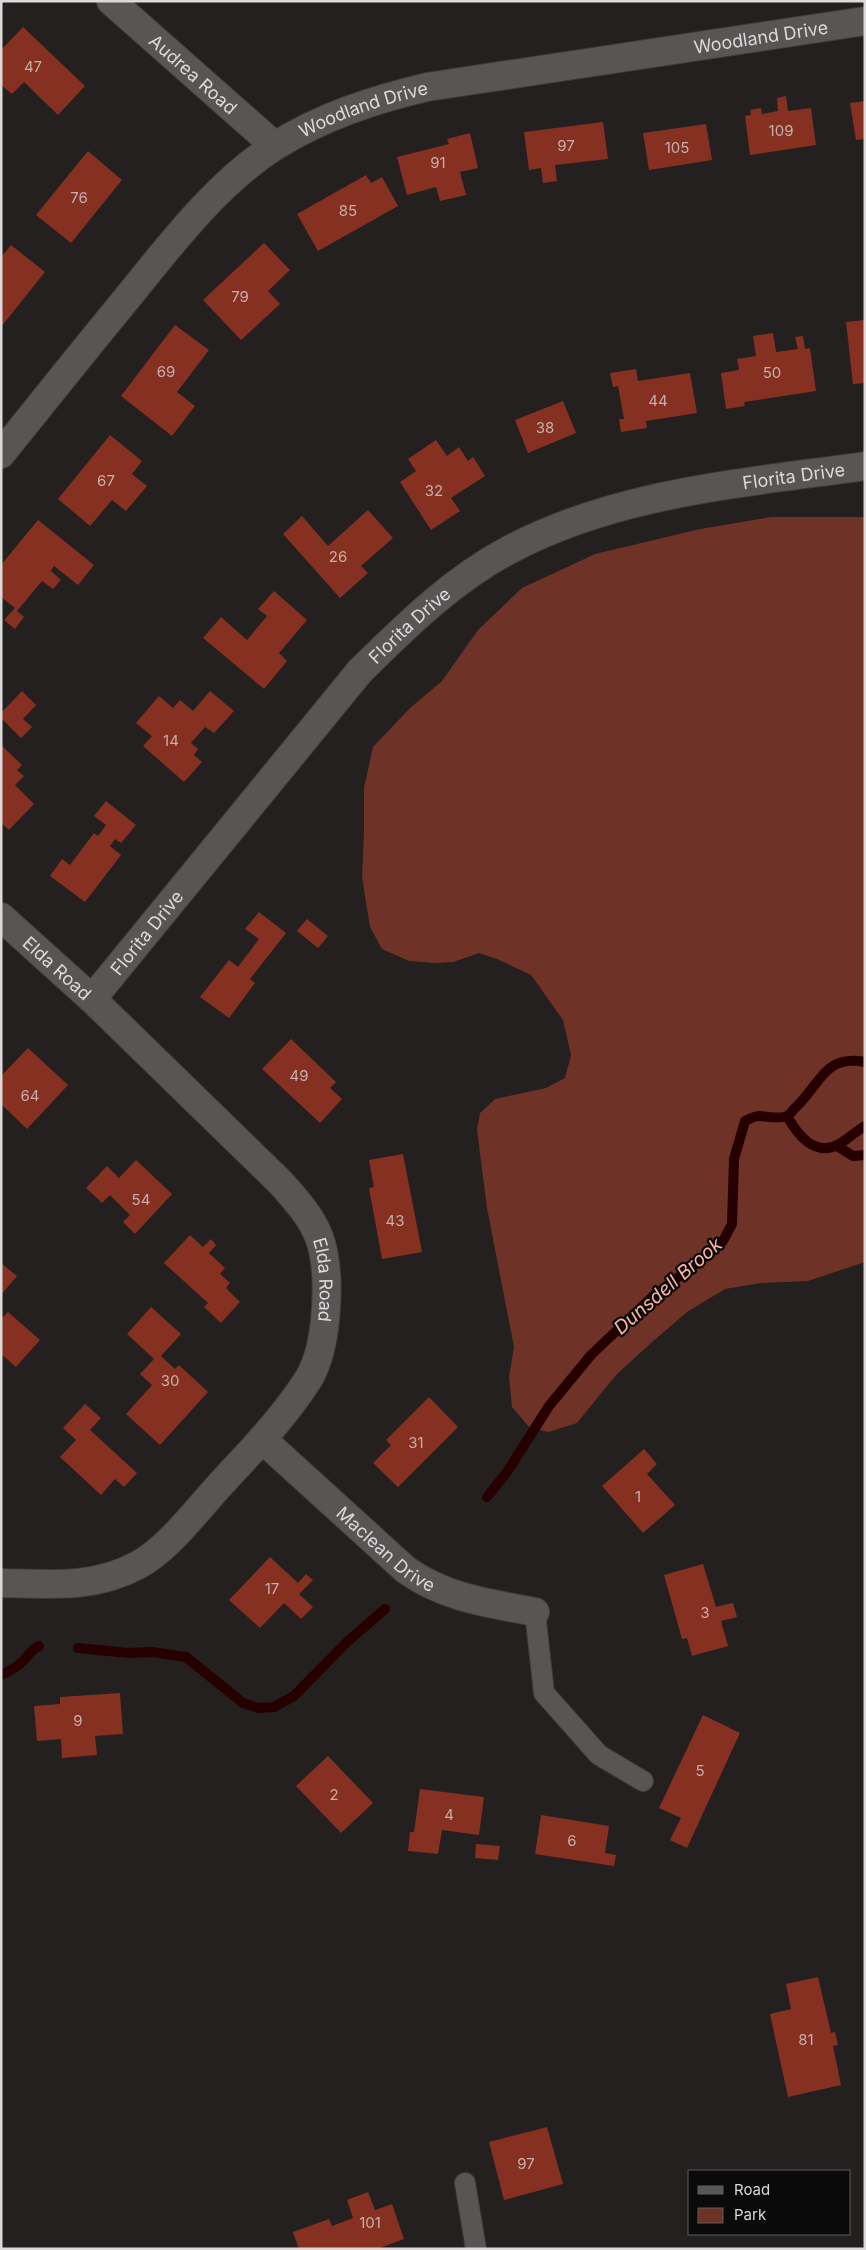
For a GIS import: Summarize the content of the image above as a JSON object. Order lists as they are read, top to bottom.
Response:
{
  "streets": {
    "street": [
      "Woodland Drive",
      "Audrea Road",
      "Florita Drive",
      "Elda Road",
      "Maclean Drive"
    ]
  },
  "crossings": [
    ["Woodland Drive", "Audrea Road"],
    ["Florita Drive", "Elda Road"],
    ["Elda Road", "Maclean Drive"]
  ],
  "water": ["Dunsdell Brook"],
  "house_numbers": [
    "47",
    "109",
    "97",
    "105",
    "91",
    "76",
    "85",
    "79",
    "69",
    "50",
    "44",
    "38",
    "67",
    "32",
    "26",
    "14",
    "49",
    "64",
    "54",
    "43",
    "30",
    "31",
    "1",
    "17",
    "3",
    "9",
    "5",
    "2",
    "4",
    "6",
    "81",
    "97",
    "101"
  ],
  "legend": ["Road", "Park"]
}
